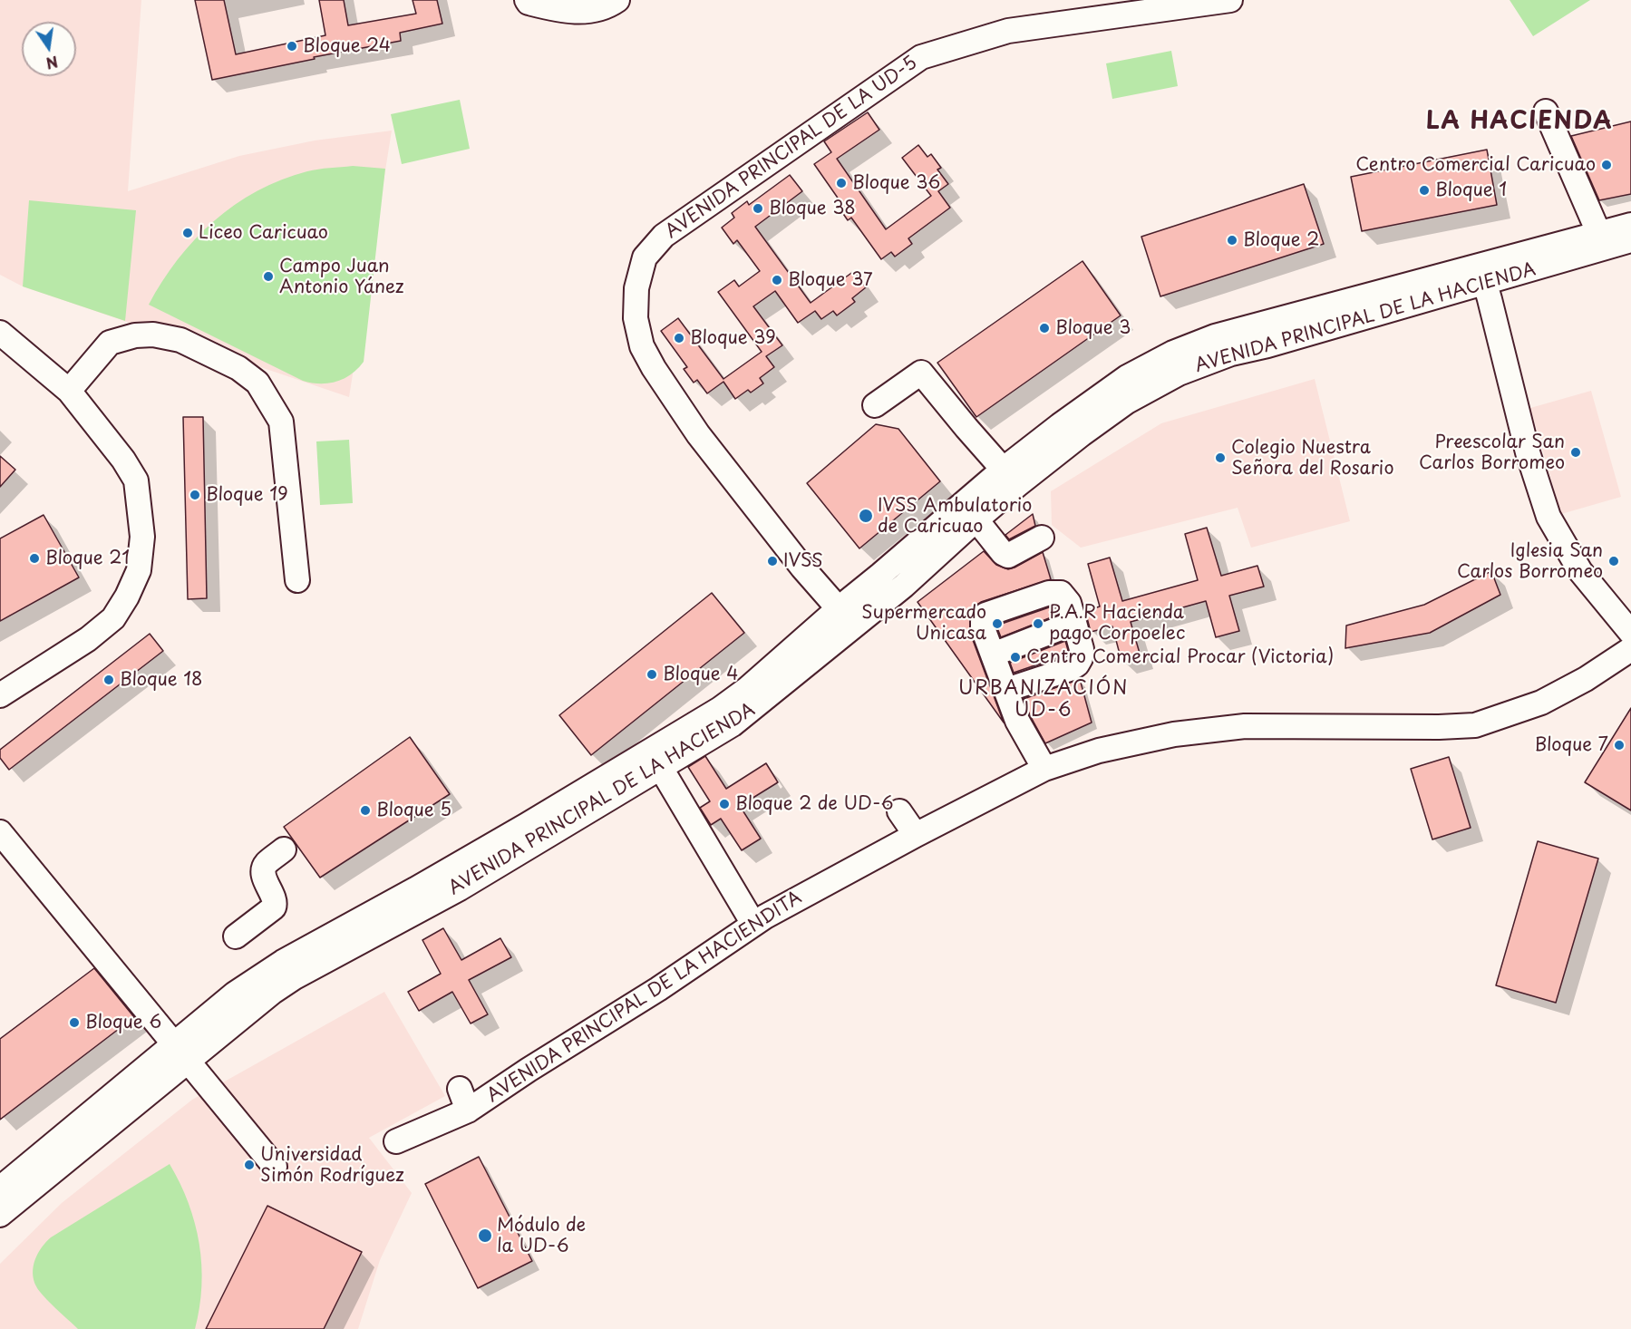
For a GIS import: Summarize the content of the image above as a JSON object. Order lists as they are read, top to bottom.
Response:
{
  "streets": {
    "street": ["AVENIDA PRINCIPAL DE LA UD-5", "AVENIDA PRINCIPAL DE LA HACIENDA", "AVENIDA PRINCIPAL DE LA HACIENDITA"]
  },
  "crossings": [
    ["AVENIDA PRINCIPAL DE LA UD-5", "AVENIDA PRINCIPAL DE LA HACIENDA"]
  ],
  "districts": ["LA HACIENDA", "URBANIZACIÓN UD-6"],
  "places": [
    "Bloque 24",
    "Centro Comercial Caricuao",
    "Bloque 36",
    "Bloque 1",
    "Bloque 38",
    "Liceo Caricuao",
    "Bloque 2",
    "Campo Juan Antonio Yánez",
    "Bloque 37",
    "Bloque 3",
    "Bloque 39",
    "Preescolar San Carlos Borromeo",
    "Colegio Nuestra Señora del Rosario",
    "Bloque 19",
    "IVSS Ambulatorio de Caricuao",
    "Bloque 21",
    "IVSS",
    "Iglesia San Carlos Borromeo",
    "Supermercado Unicasa",
    "P.A.R Hacienda pago Corpoelec",
    "Centro Comercial Procar (Victoria)",
    "Bloque 4",
    "Bloque 18",
    "Bloque 7",
    "Bloque 2 de UD-6",
    "Bloque 5",
    "Bloque 6",
    "Universidad Simón Rodríguez",
    "Módulo de la UD-6"
  ],
  "north": "bottom"
}
